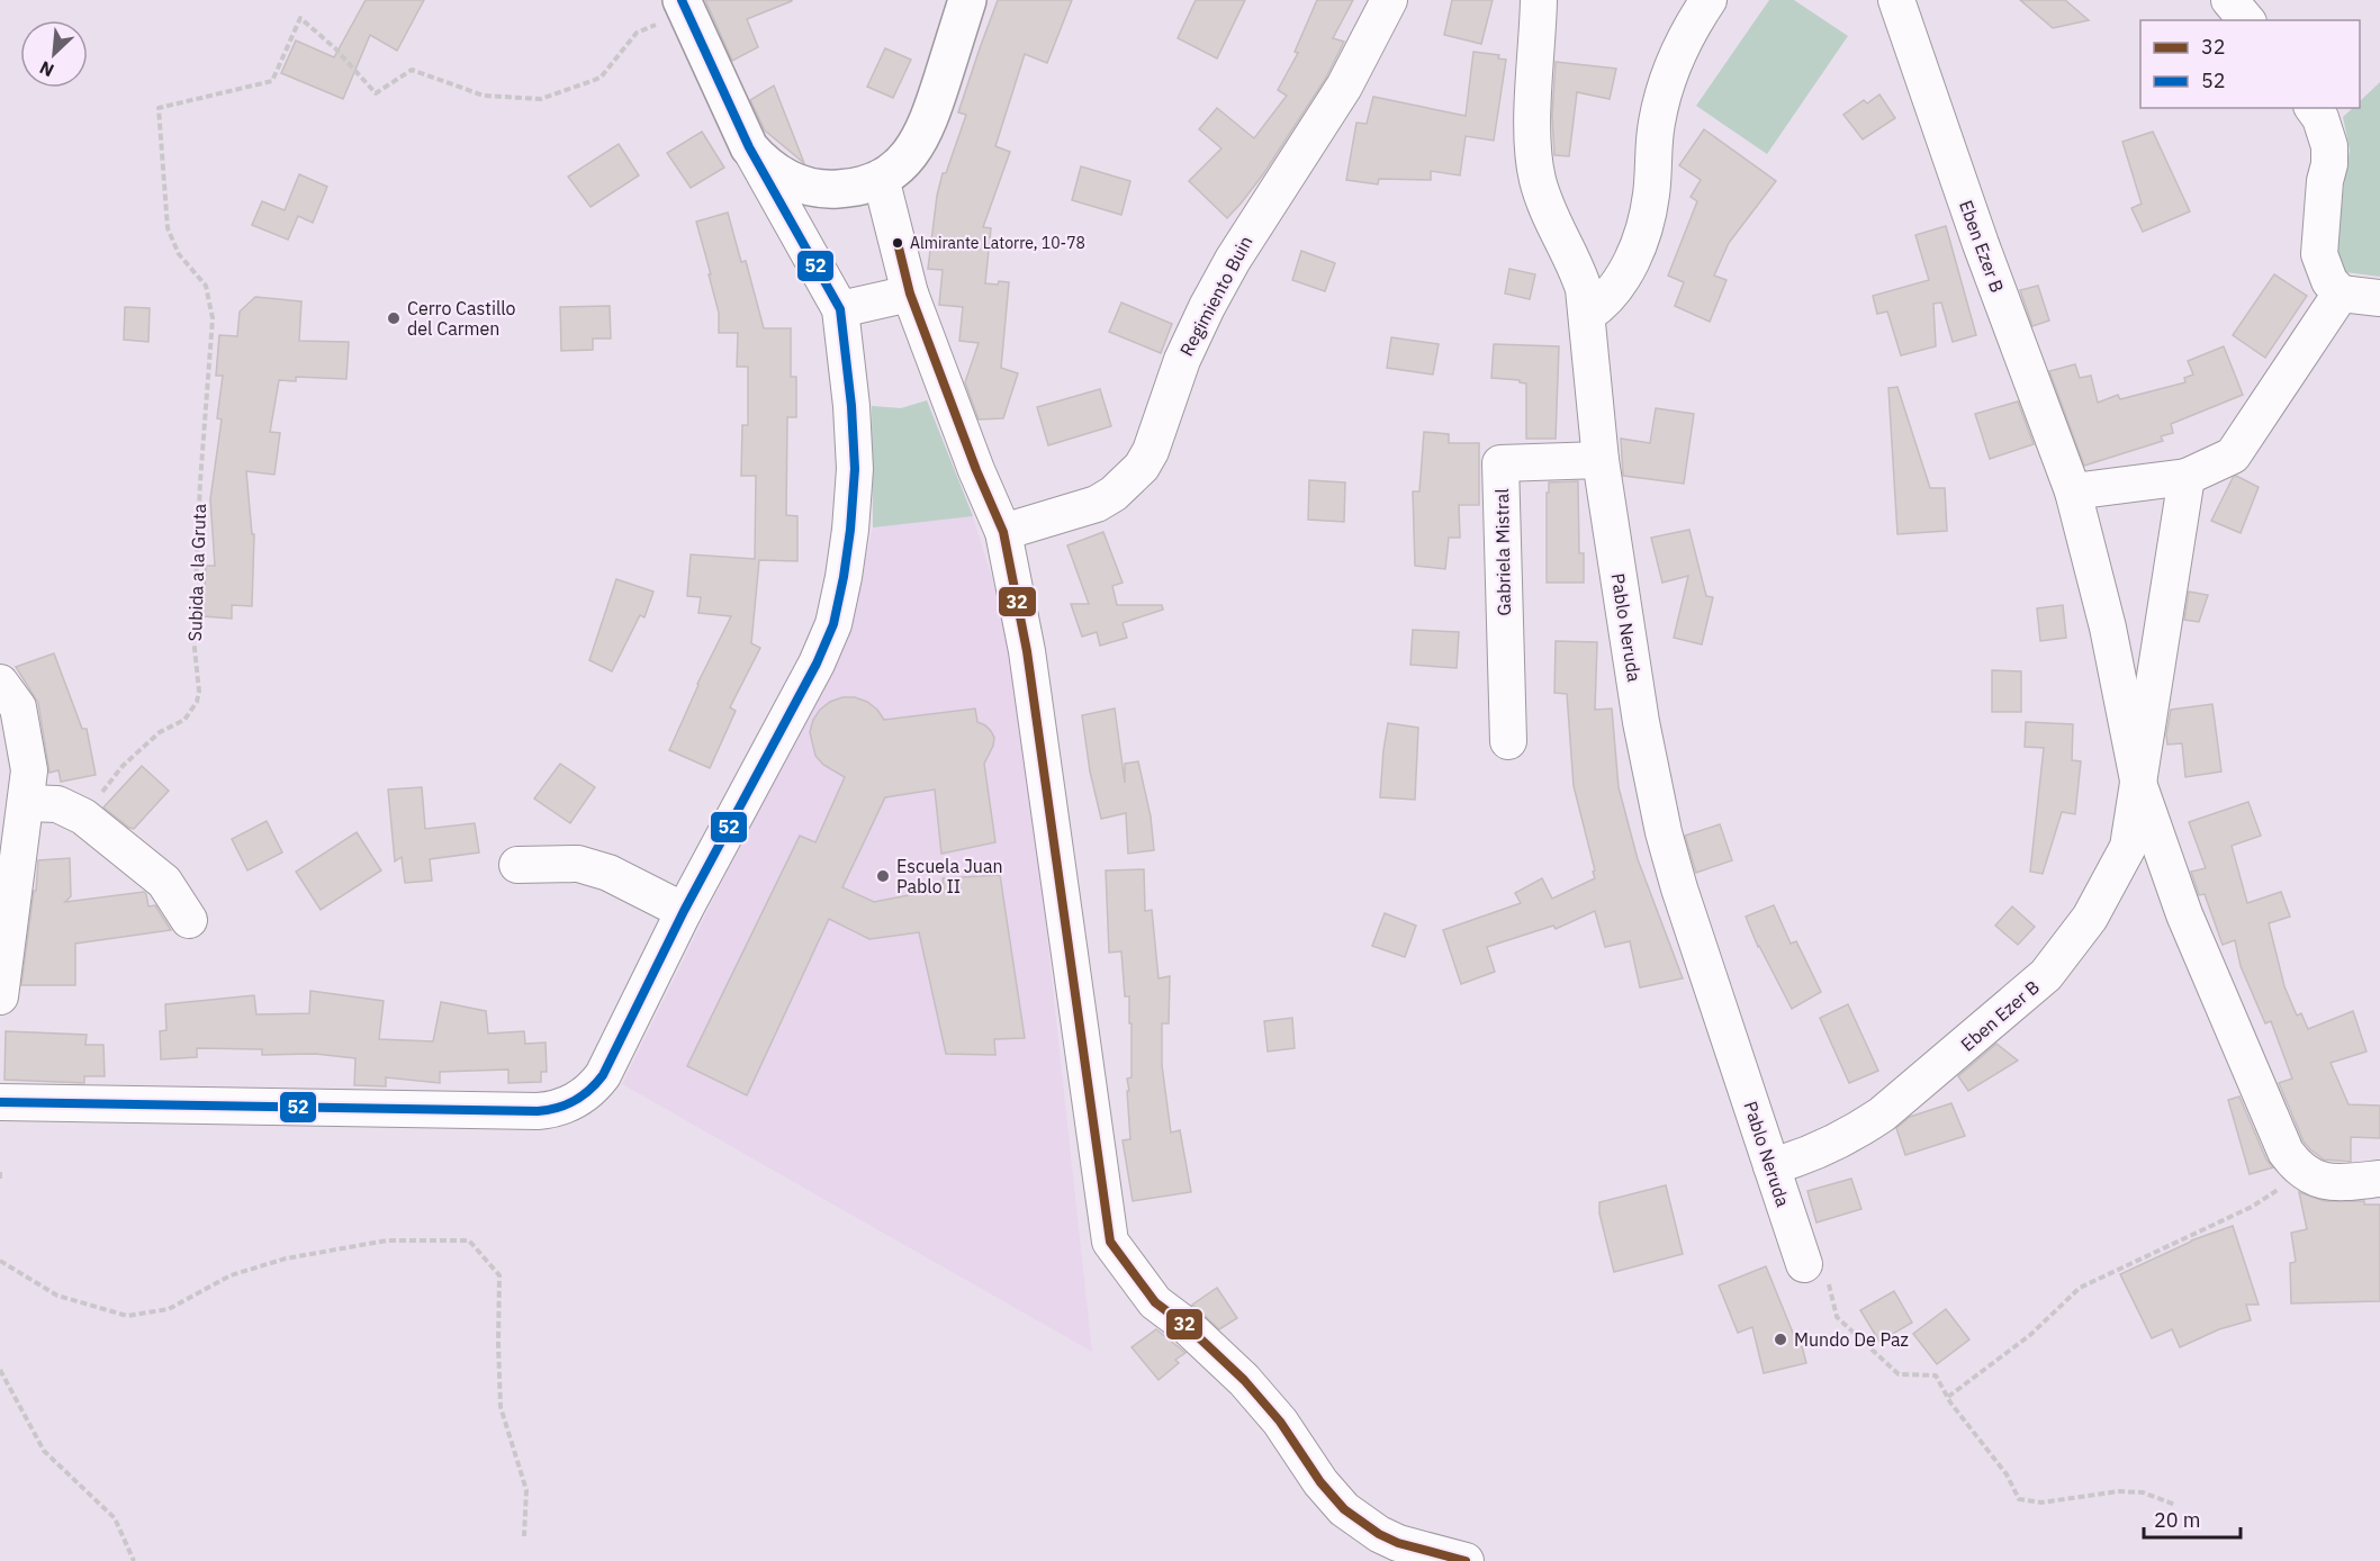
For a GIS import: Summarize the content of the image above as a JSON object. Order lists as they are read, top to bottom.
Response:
{
  "streets": {
    "street": [
      "Eben Ezer B",
      "Regimiento Buin",
      "Gabriela Mistral",
      "Pablo Neruda"
    ],
    "path": ["Subida a la Gruta"]
  },
  "crossings": [
    ["Eben Ezer B", "Pablo Neruda"],
    ["Gabriela Mistral", "Pablo Neruda"]
  ],
  "places": [
    "Almirante Latorre, 10-78",
    "Cerro Castillo del Carmen",
    "Escuela Juan Pablo II",
    "Mundo De Paz"
  ],
  "lines": ["transit line 52", "transit line 32"],
  "legend": ["32", "52"],
  "scale_bar": "20 m",
  "north": "bottom left"
}
